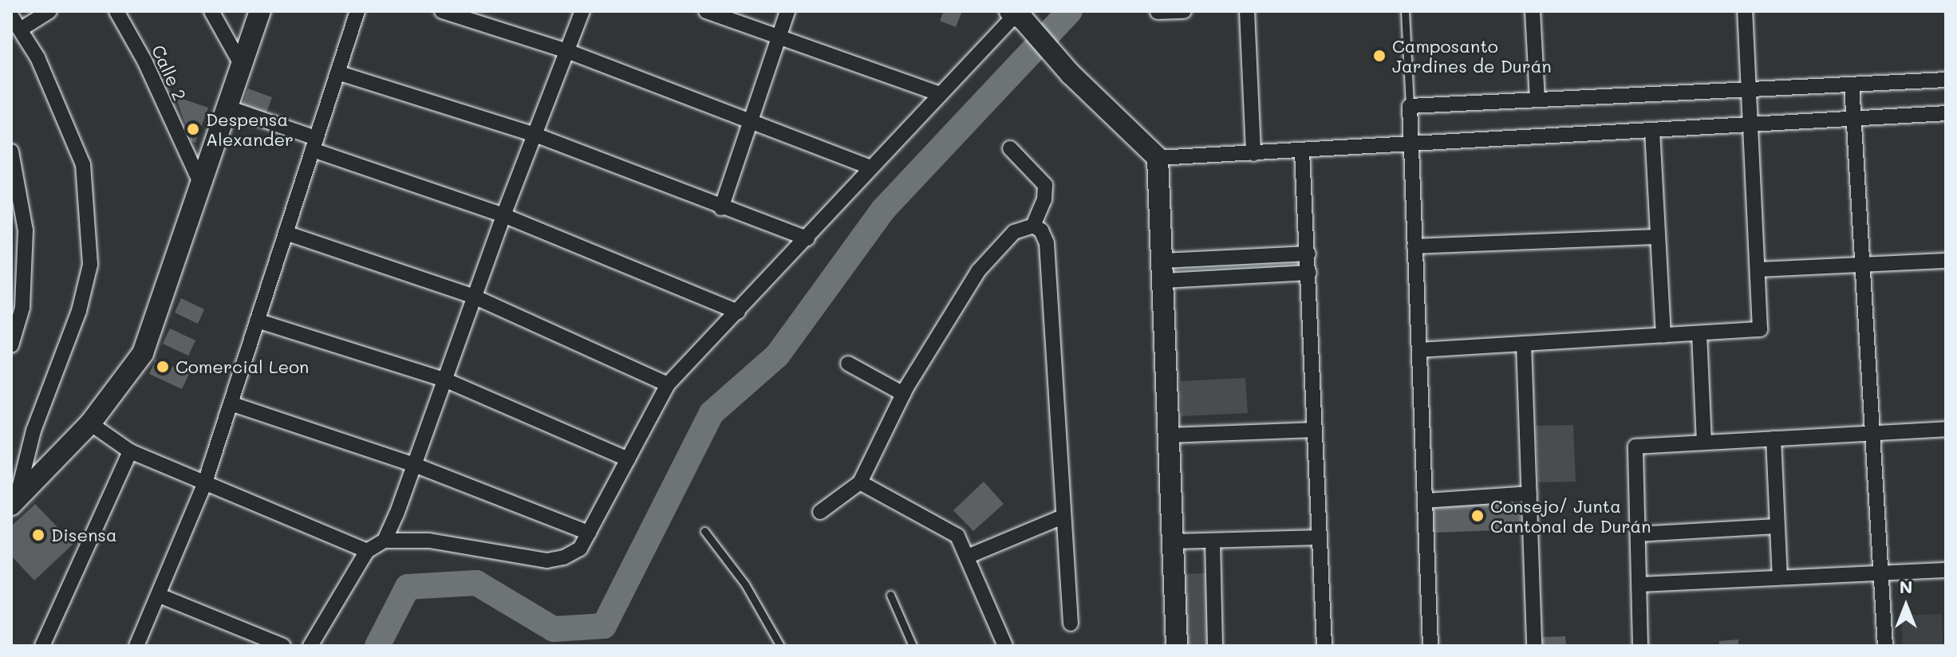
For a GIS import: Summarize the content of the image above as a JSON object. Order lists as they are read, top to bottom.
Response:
{
  "streets": {
    "street": ["Calle 2"]
  },
  "places": [
    "Camposanto Jardines de Durán",
    "Despensa Alexander",
    "Comercial Leon",
    "Consejo/ Junta Cantonal de Durán",
    "Disensa"
  ],
  "north": "top"
}
